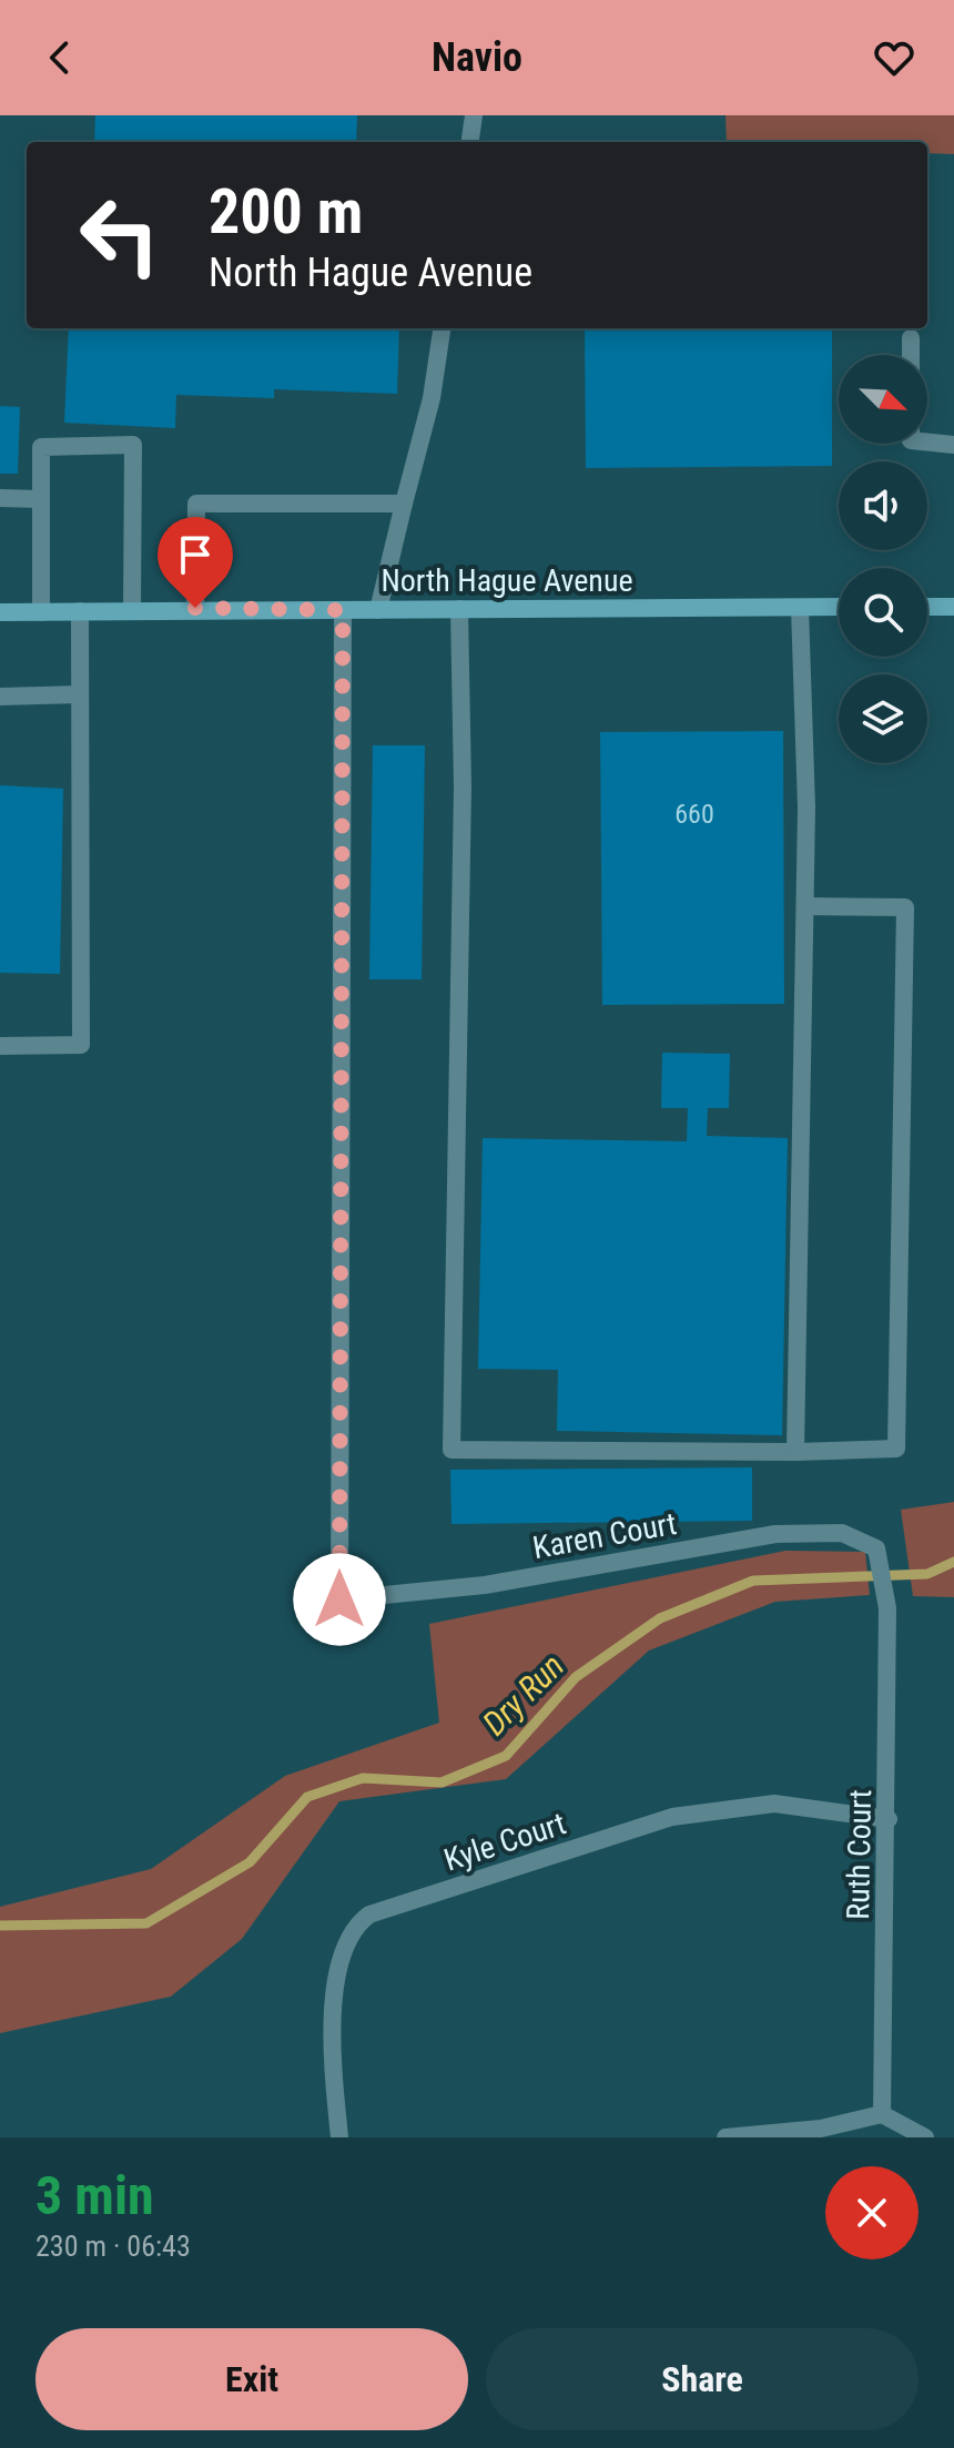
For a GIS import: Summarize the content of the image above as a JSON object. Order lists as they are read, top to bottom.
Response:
{
  "streets": {
    "main road": ["North Hague Avenue"],
    "street": ["Karen Court", "Kyle Court", "Ruth Court"]
  },
  "crossings": [
    ["North Hague Avenue", "Karen Court"],
    ["Karen Court", "Ruth Court"],
    ["Kyle Court", "Ruth Court"]
  ],
  "water": ["Dry Run"],
  "house_numbers": ["660"],
  "north": "bottom right",
  "page": {
    "header": "Navio",
    "turn": ["200 m", "North Hague Avenue"],
    "heading": ["3 min", "230 m · 06:43"],
    "buttons": ["Exit", "Share"]
  }
}
